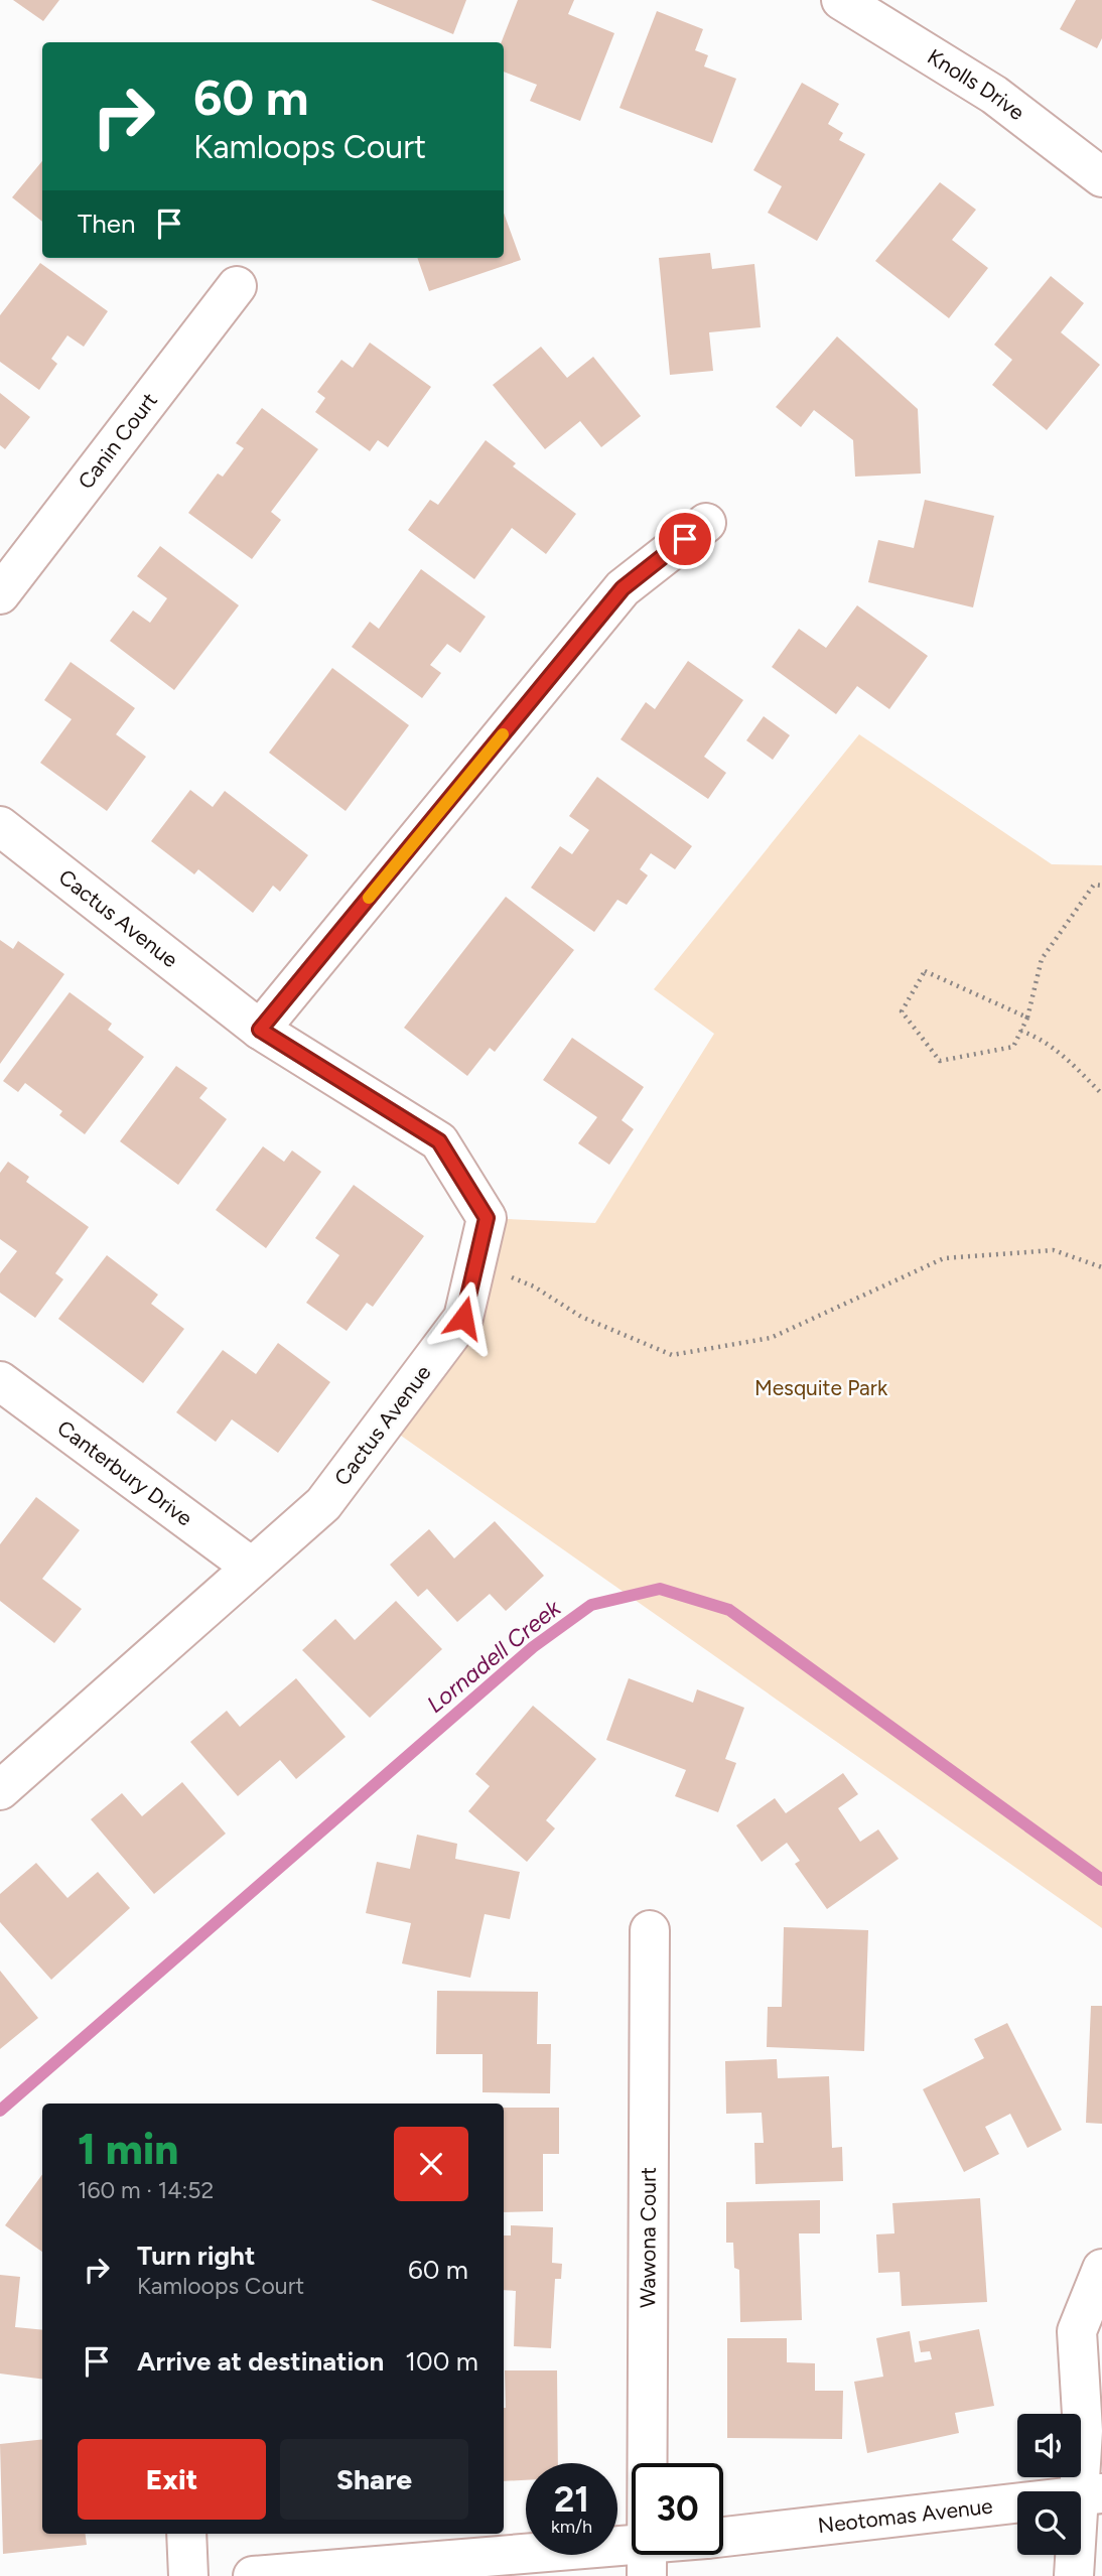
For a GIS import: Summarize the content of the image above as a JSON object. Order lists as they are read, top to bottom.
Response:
{
  "streets": {
    "street": [
      "Knolls Drive",
      "Canin Court",
      "Cactus Avenue",
      "Canterbury Drive",
      "Wawona Court",
      "Neotomas Avenue"
    ]
  },
  "crossings": [
    ["Cactus Avenue", "Canterbury Drive"],
    ["Wawona Court", "Neotomas Avenue"]
  ],
  "water": ["Lornadell Creek"],
  "parks": ["Mesquite Park"],
  "page": {
    "turn": ["60 m", "Kamloops Court"],
    "then": "Then",
    "heading": ["1 min", "160 m · 14:52"],
    "list": [
      {
        "name": "Turn right",
        "note": "Kamloops Court",
        "value": "60 m"
      },
      {
        "name": "Arrive at destination",
        "value": "100 m"
      }
    ],
    "buttons": ["Exit", "Share"],
    "speed": "21 km/h",
    "limit": "30"
  }
}
